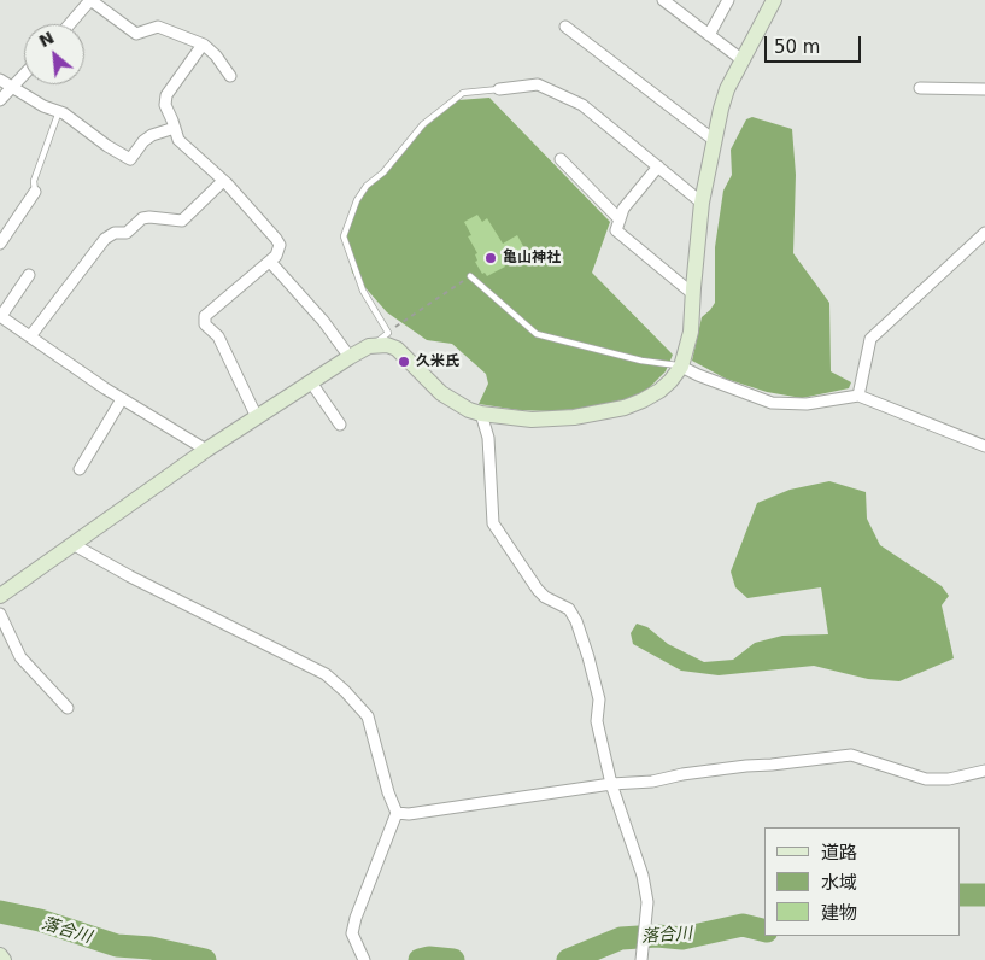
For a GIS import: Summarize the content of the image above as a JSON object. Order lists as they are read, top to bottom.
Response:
{
  "water": ["落合川"],
  "places": ["亀山神社", "久米氏"],
  "legend": ["道路", "水域", "建物"],
  "scale_bar": "50 m",
  "north": "top left"
}
